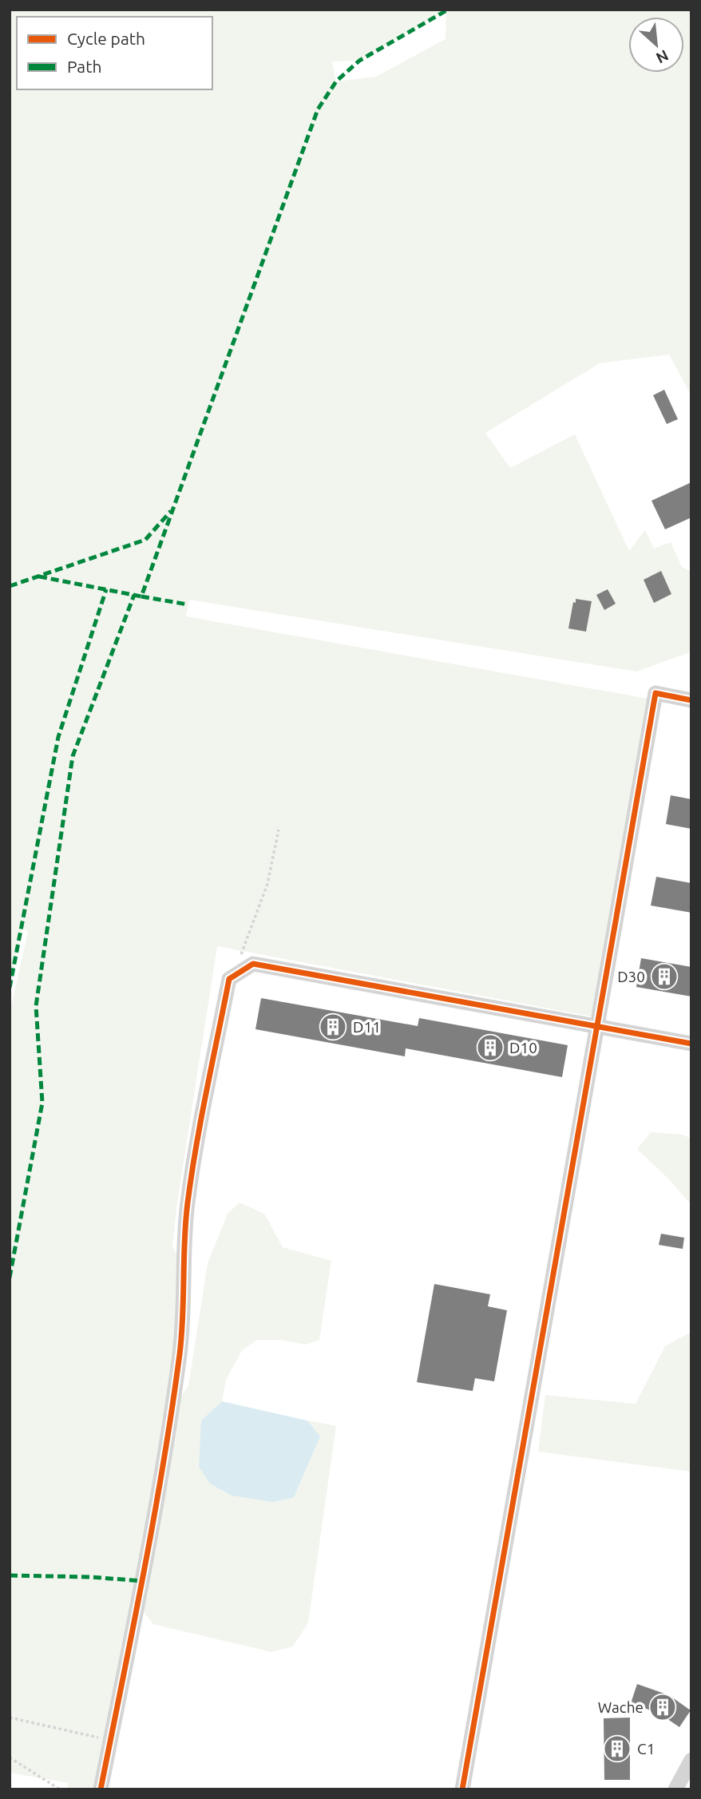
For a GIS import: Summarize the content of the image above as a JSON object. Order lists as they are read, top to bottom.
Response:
{
  "places": {
    "building": [
      "D30",
      "D11",
      "D10",
      "Wache",
      "C1"
    ]
  },
  "legend": ["Cycle path", "Path"],
  "north": "bottom right"
}
